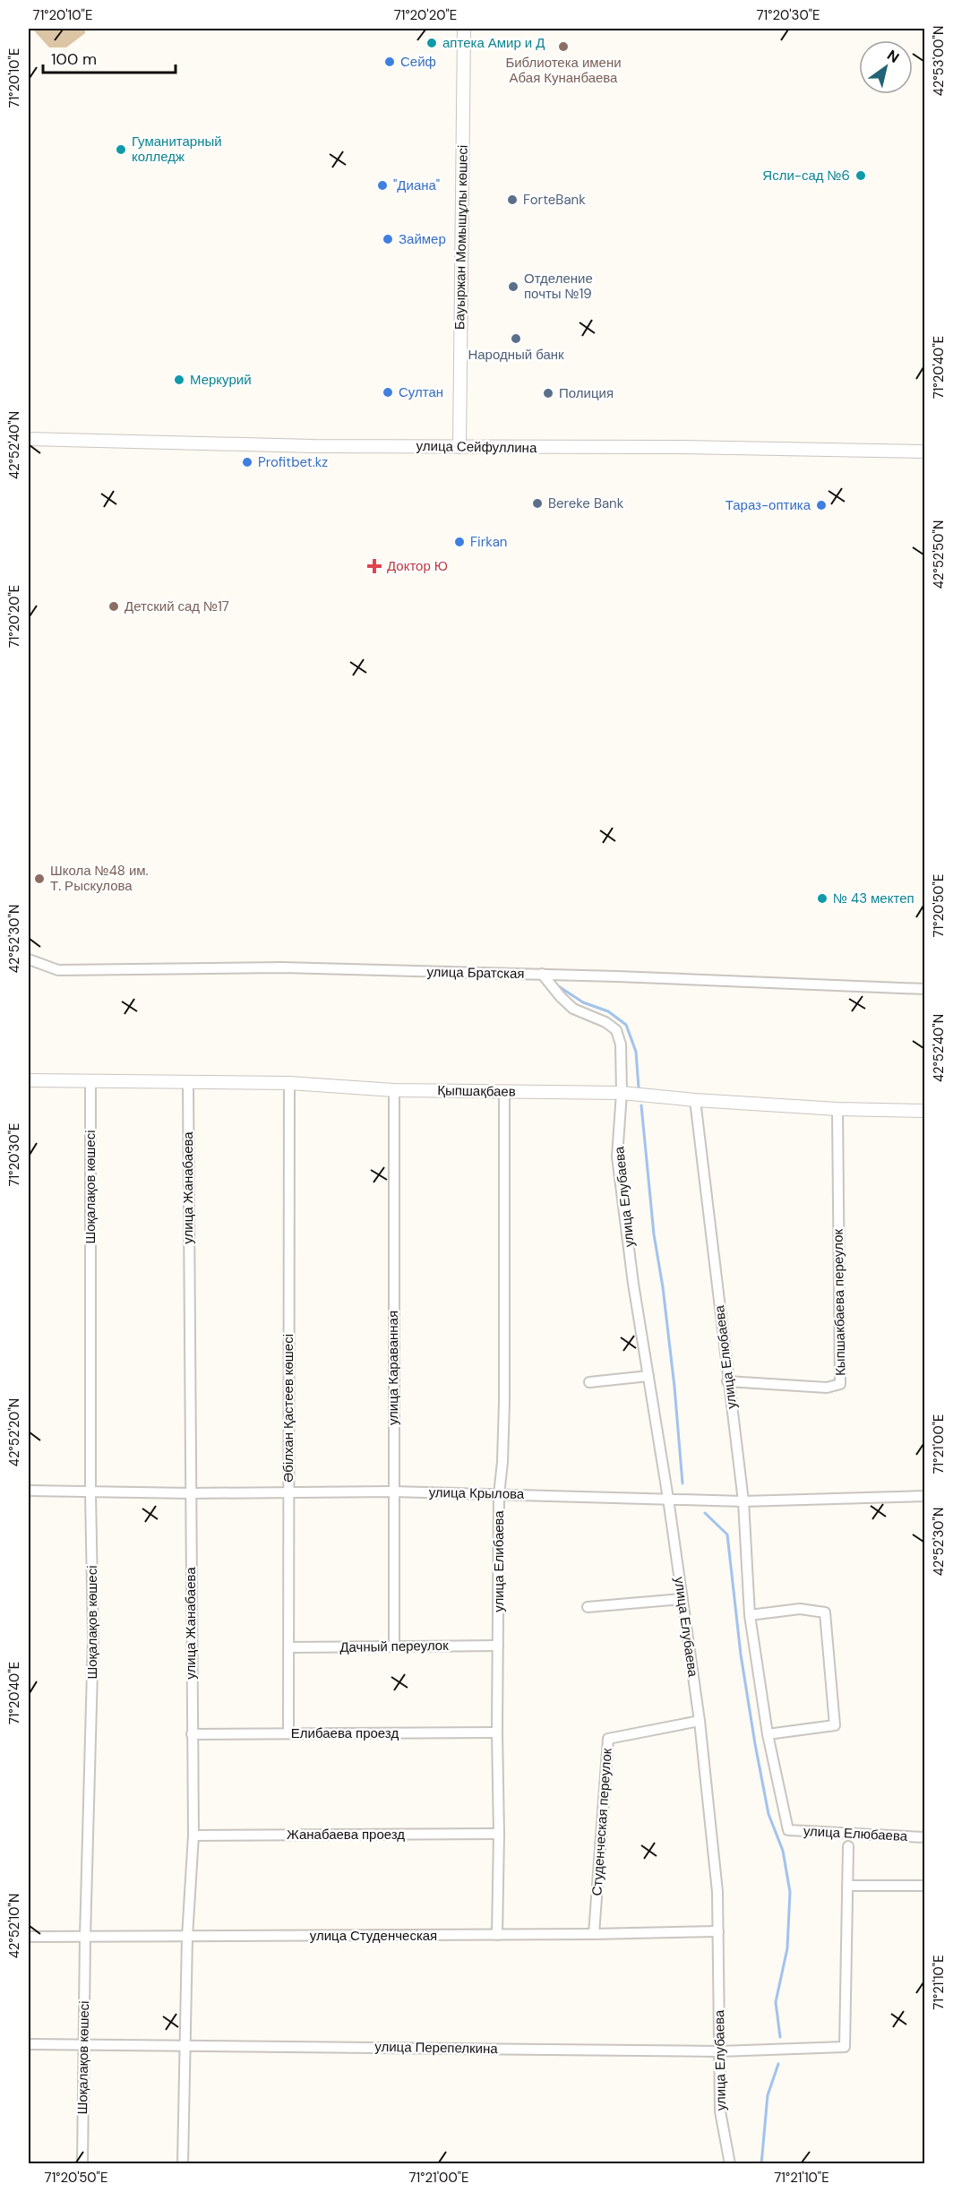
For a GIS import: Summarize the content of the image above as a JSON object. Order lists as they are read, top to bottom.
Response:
{
  "streets": {
    "street": [
      "Бауыржан Момышұлы көшесі",
      "улица Сейфуллина",
      "улица Братская",
      "Қыпшақбаев",
      "Шоқалақов көшесі",
      "улица Жанабаева",
      "улица Елубаева",
      "Кыпшакбаева переулок",
      "улица Елюбаева",
      "улица Караванная",
      "Әбілхан Қастеев көшесі",
      "улица Крылова",
      "улица Елибаева",
      "Дачный переулок",
      "Елибаева проезд",
      "Студенческая переулок",
      "Жанабаева проезд",
      "улица Студенческая",
      "улица Перепелкина"
    ]
  },
  "crossings": [
    ["Бауыржан Момышұлы көшесі", "улица Сейфуллина"],
    ["улица Братская", "улица Елубаева"],
    ["Қыпшақбаев", "Шоқалақов көшесі"],
    ["Қыпшақбаев", "улица Жанабаева"],
    ["Қыпшақбаев", "улица Елубаева"],
    ["Қыпшақбаев", "Кыпшакбаева переулок"],
    ["Қыпшақбаев", "улица Елюбаева"],
    ["Қыпшақбаев", "улица Караванная"],
    ["Қыпшақбаев", "Әбілхан Қастеев көшесі"],
    ["Қыпшақбаев", "улица Елибаева"],
    ["Шоқалақов көшесі", "улица Крылова"],
    ["Шоқалақов көшесі", "улица Студенческая"],
    ["Шоқалақов көшесі", "улица Перепелкина"],
    ["улица Жанабаева", "улица Крылова"],
    ["улица Жанабаева", "Елибаева проезд"],
    ["улица Жанабаева", "Жанабаева проезд"],
    ["улица Жанабаева", "улица Студенческая"],
    ["улица Жанабаева", "улица Перепелкина"],
    ["улица Елубаева", "улица Крылова"],
    ["улица Елубаева", "Студенческая переулок"],
    ["улица Елубаева", "улица Студенческая"],
    ["улица Елубаева", "улица Перепелкина"],
    ["Кыпшакбаева переулок", "улица Елюбаева"],
    ["улица Елюбаева", "улица Крылова"],
    ["улица Караванная", "улица Крылова"],
    ["улица Караванная", "Дачный переулок"],
    ["Әбілхан Қастеев көшесі", "улица Крылова"],
    ["Әбілхан Қастеев көшесі", "Дачный переулок"],
    ["Әбілхан Қастеев көшесі", "Елибаева проезд"],
    ["улица Крылова", "улица Елибаева"],
    ["улица Елибаева", "Дачный переулок"],
    ["улица Елибаева", "Елибаева проезд"],
    ["улица Елибаева", "Жанабаева проезд"],
    ["улица Елибаева", "улица Студенческая"],
    ["Студенческая переулок", "улица Студенческая"]
  ],
  "places": {
    "other": [
      "аптека Амир и Д",
      "Библиотека имени Абая Кунанбаева",
      "Сейф",
      "Гуманитарный колледж",
      "Ясли-сад №6",
      "\"Диана\"",
      "ForteBank",
      "Займер",
      "Отделение почты №19",
      "Народный банк",
      "Меркурий",
      "Султан",
      "Полиция",
      "Profitbet.kz",
      "Bereke Bank",
      "Тараз-оптика",
      "Firkan",
      "Детский сад №17",
      "Школа №48 им. Т. Рыскулова",
      "№ 43 мектеп"
    ],
    "health": ["Доктор Ю"]
  },
  "scale_bar": "100 m",
  "north": "top right",
  "coordinates": [
    "71°20'10\"E",
    "71°20'20\"E",
    "71°20'30\"E",
    "42°53'00\"N",
    "71°20'40\"E",
    "42°52'40\"N",
    "42°52'50\"N",
    "71°20'50\"E",
    "42°52'30\"N",
    "42°52'20\"N",
    "71°21'00\"E",
    "42°52'10\"N",
    "71°21'10\"E"
  ]
}
